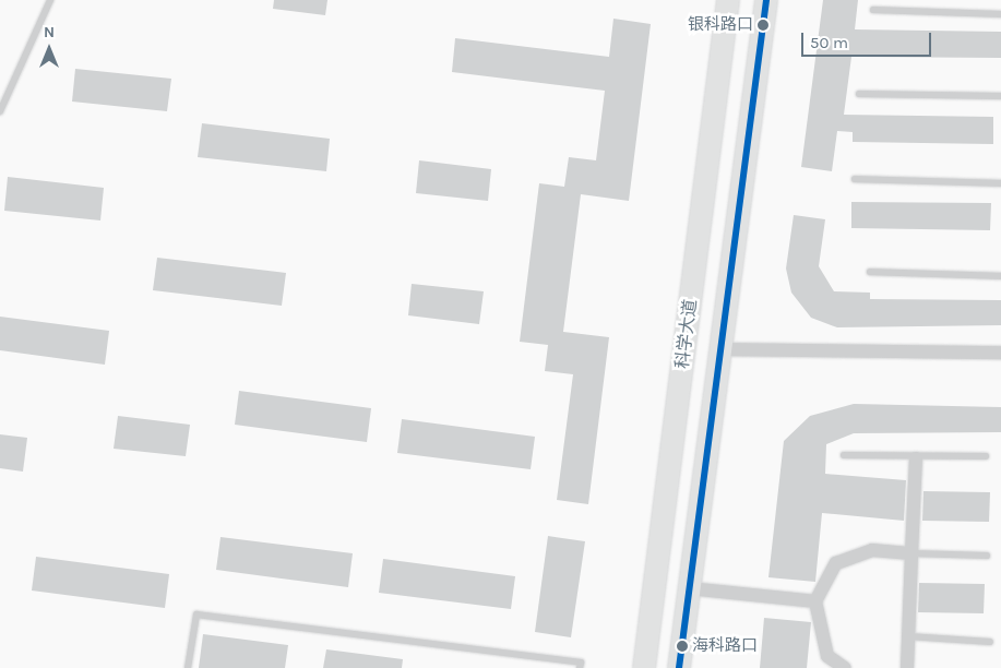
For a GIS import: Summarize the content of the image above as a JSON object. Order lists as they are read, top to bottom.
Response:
{
  "streets": {
    "main road": ["科学大道"]
  },
  "places": ["银科路口", "海科路口"],
  "scale_bar": "50 m",
  "north": "top"
}
